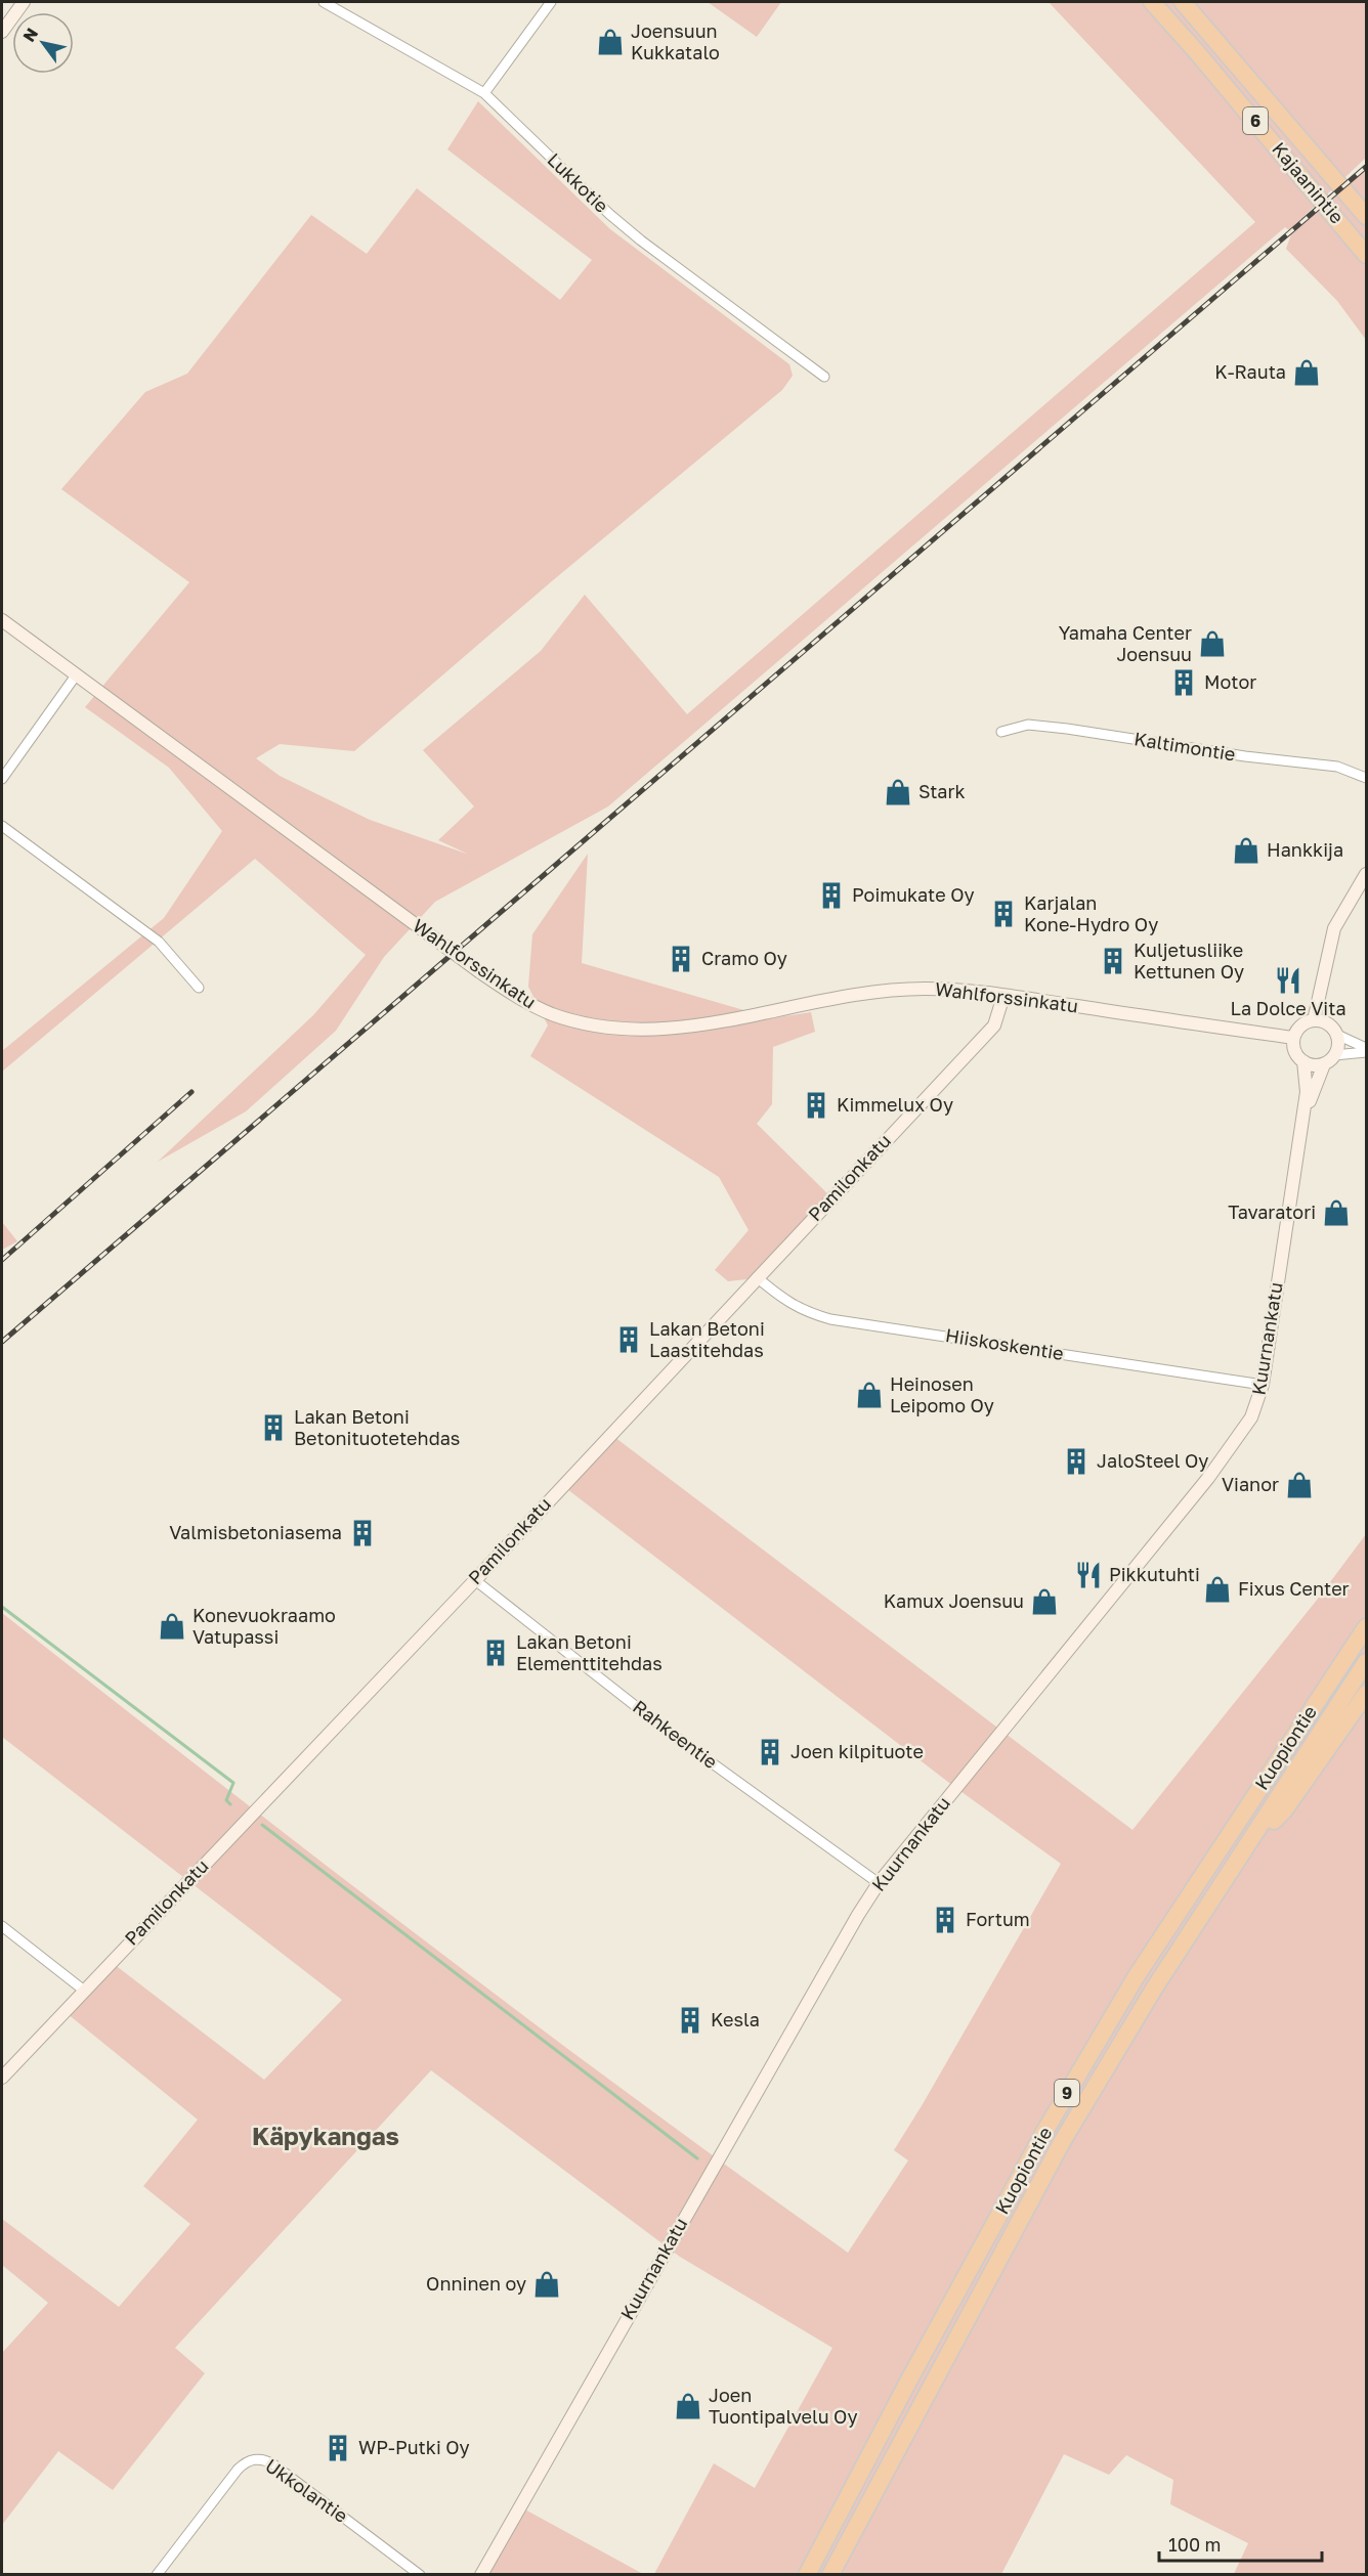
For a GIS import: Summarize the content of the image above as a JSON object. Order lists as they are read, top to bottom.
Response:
{
  "streets": {
    "highway": [
      "6",
      "Kajaanintie",
      "Kuopiontie",
      "9"
    ],
    "street": [
      "Lukkotie",
      "Kaltimontie",
      "Wahlforssinkatu",
      "Pamilonkatu",
      "Kuurnankatu",
      "Hiiskoskentie",
      "Rahkeentie",
      "Ukkolantie"
    ]
  },
  "crossings": [
    ["Wahlforssinkatu", "Pamilonkatu"],
    ["Wahlforssinkatu", "Kuurnankatu"],
    ["Pamilonkatu", "Hiiskoskentie"],
    ["Pamilonkatu", "Rahkeentie"],
    ["Kuurnankatu", "Hiiskoskentie"],
    ["Kuurnankatu", "Rahkeentie"]
  ],
  "districts": ["Käpykangas"],
  "places": {
    "shop": [
      "Joensuun Kukkatalo",
      "K-Rauta",
      "Yamaha Center Joensuu",
      "Stark",
      "Hankkija",
      "Tavaratori",
      "Heinosen Leipomo Oy",
      "Vianor",
      "Fixus Center",
      "Kamux Joensuu",
      "Konevuokraamo Vatupassi",
      "Onninen oy",
      "Joen Tuontipalvelu Oy"
    ],
    "building": [
      "Motor",
      "Poimukate Oy",
      "Karjalan Kone-Hydro Oy",
      "Cramo Oy",
      "Kuljetusliike Kettunen Oy",
      "Kimmelux Oy",
      "Lakan Betoni Laastitehdas",
      "Lakan Betoni Betonituotetehdas",
      "JaloSteel Oy",
      "Valmisbetoniasema",
      "Lakan Betoni Elementtitehdas",
      "Joen kilpituote",
      "Fortum",
      "Kesla",
      "WP-Putki Oy"
    ],
    "restaurant": ["La Dolce Vita", "Pikkutuhti"]
  },
  "scale_bar": "100 m",
  "north": "top left"
}
